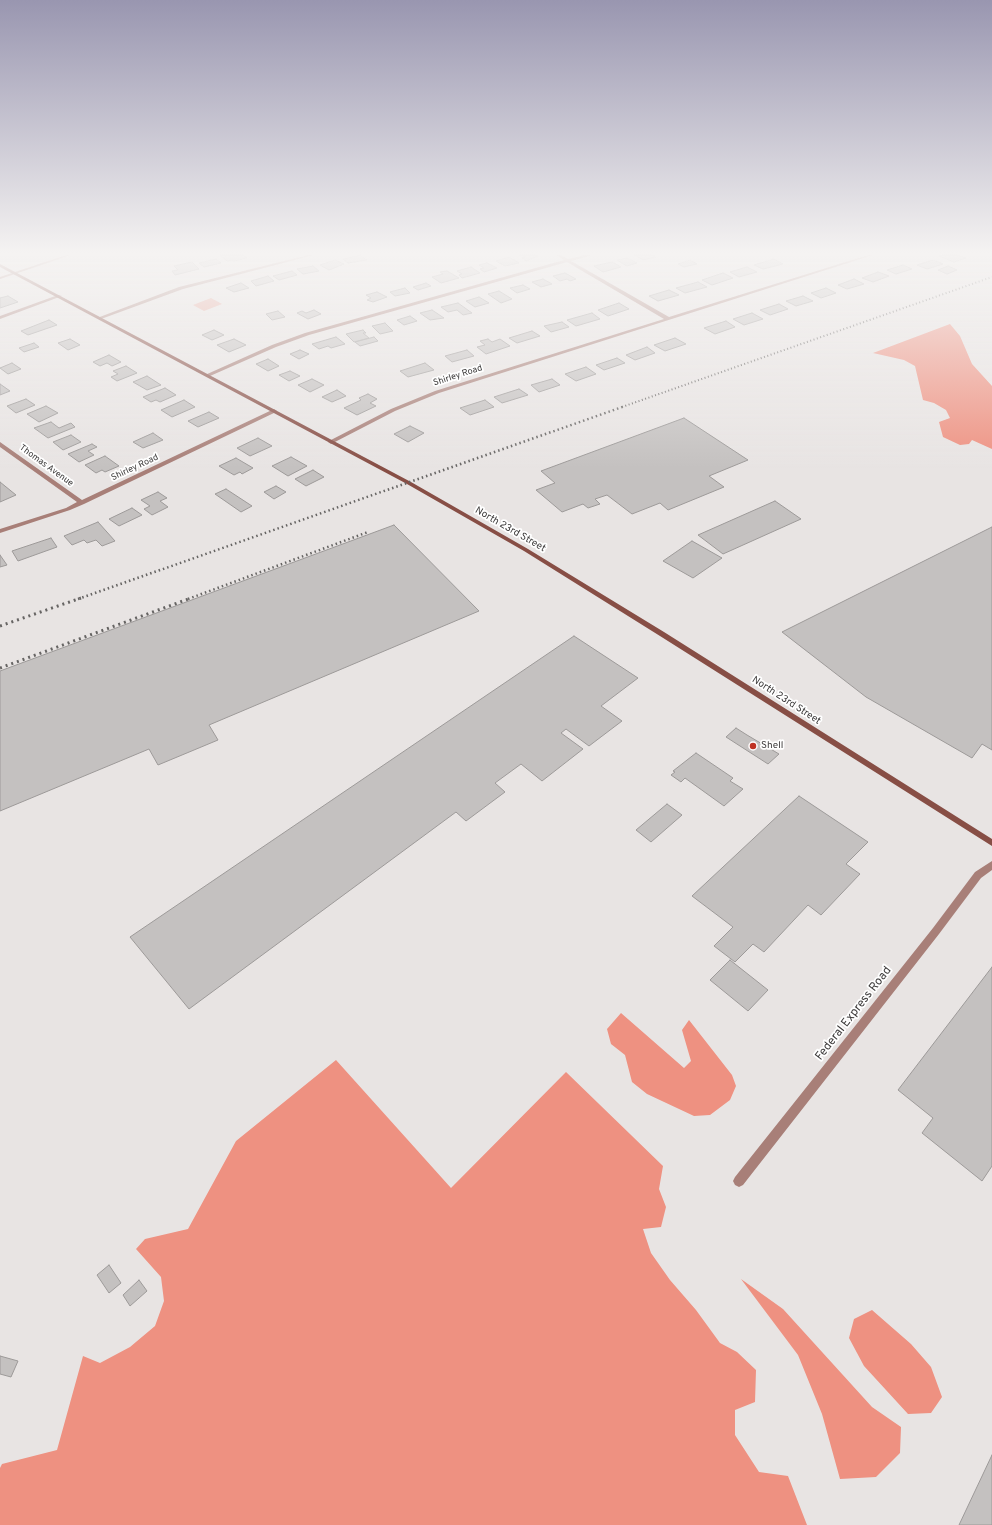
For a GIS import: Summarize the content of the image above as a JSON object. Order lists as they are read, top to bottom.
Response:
{
  "streets": {
    "main road": ["North 23rd Street"],
    "street": ["Shirley Road", "Thomas Avenue", "Federal Express Road"]
  },
  "crossings": [
    ["Shirley Road", "Thomas Avenue"],
    ["Shirley Road", "North 23rd Street"]
  ],
  "places": ["Shell"]
}
